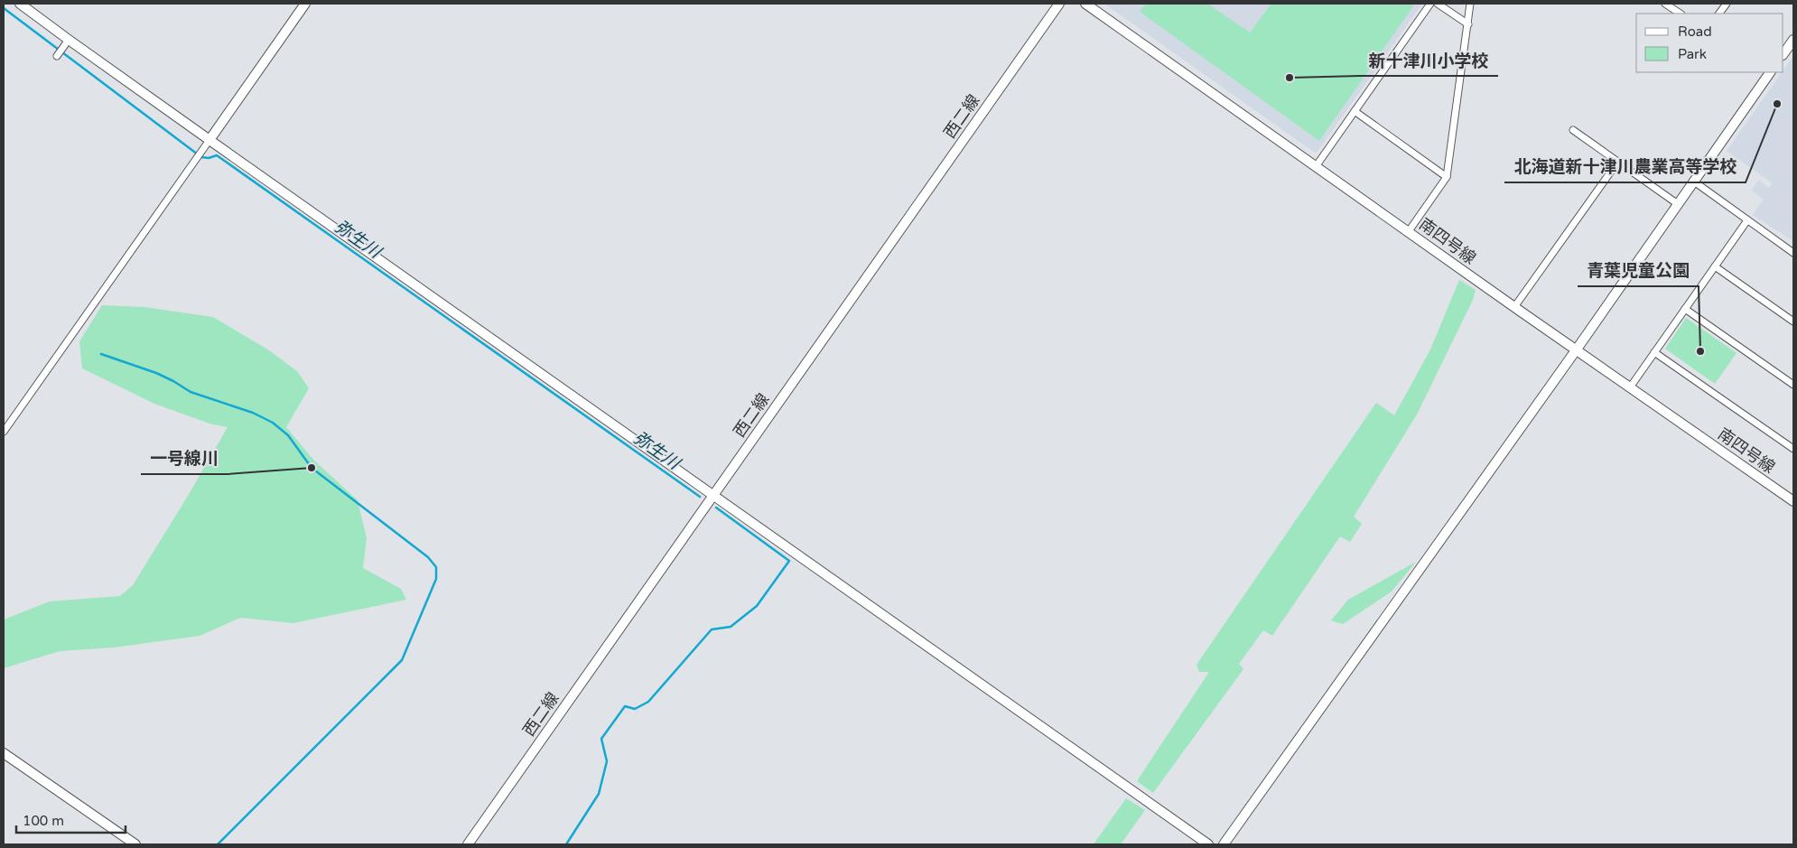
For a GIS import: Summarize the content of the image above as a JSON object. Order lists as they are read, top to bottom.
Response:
{
  "streets": {
    "street": ["西二線", "南四号線"]
  },
  "water": ["弥生川"],
  "places": [
    "新十津川小学校",
    "北海道新十津川農業高等学校",
    "青葉児童公園",
    "一号線川"
  ],
  "legend": ["Road", "Park"],
  "scale_bar": "100 m"
}
